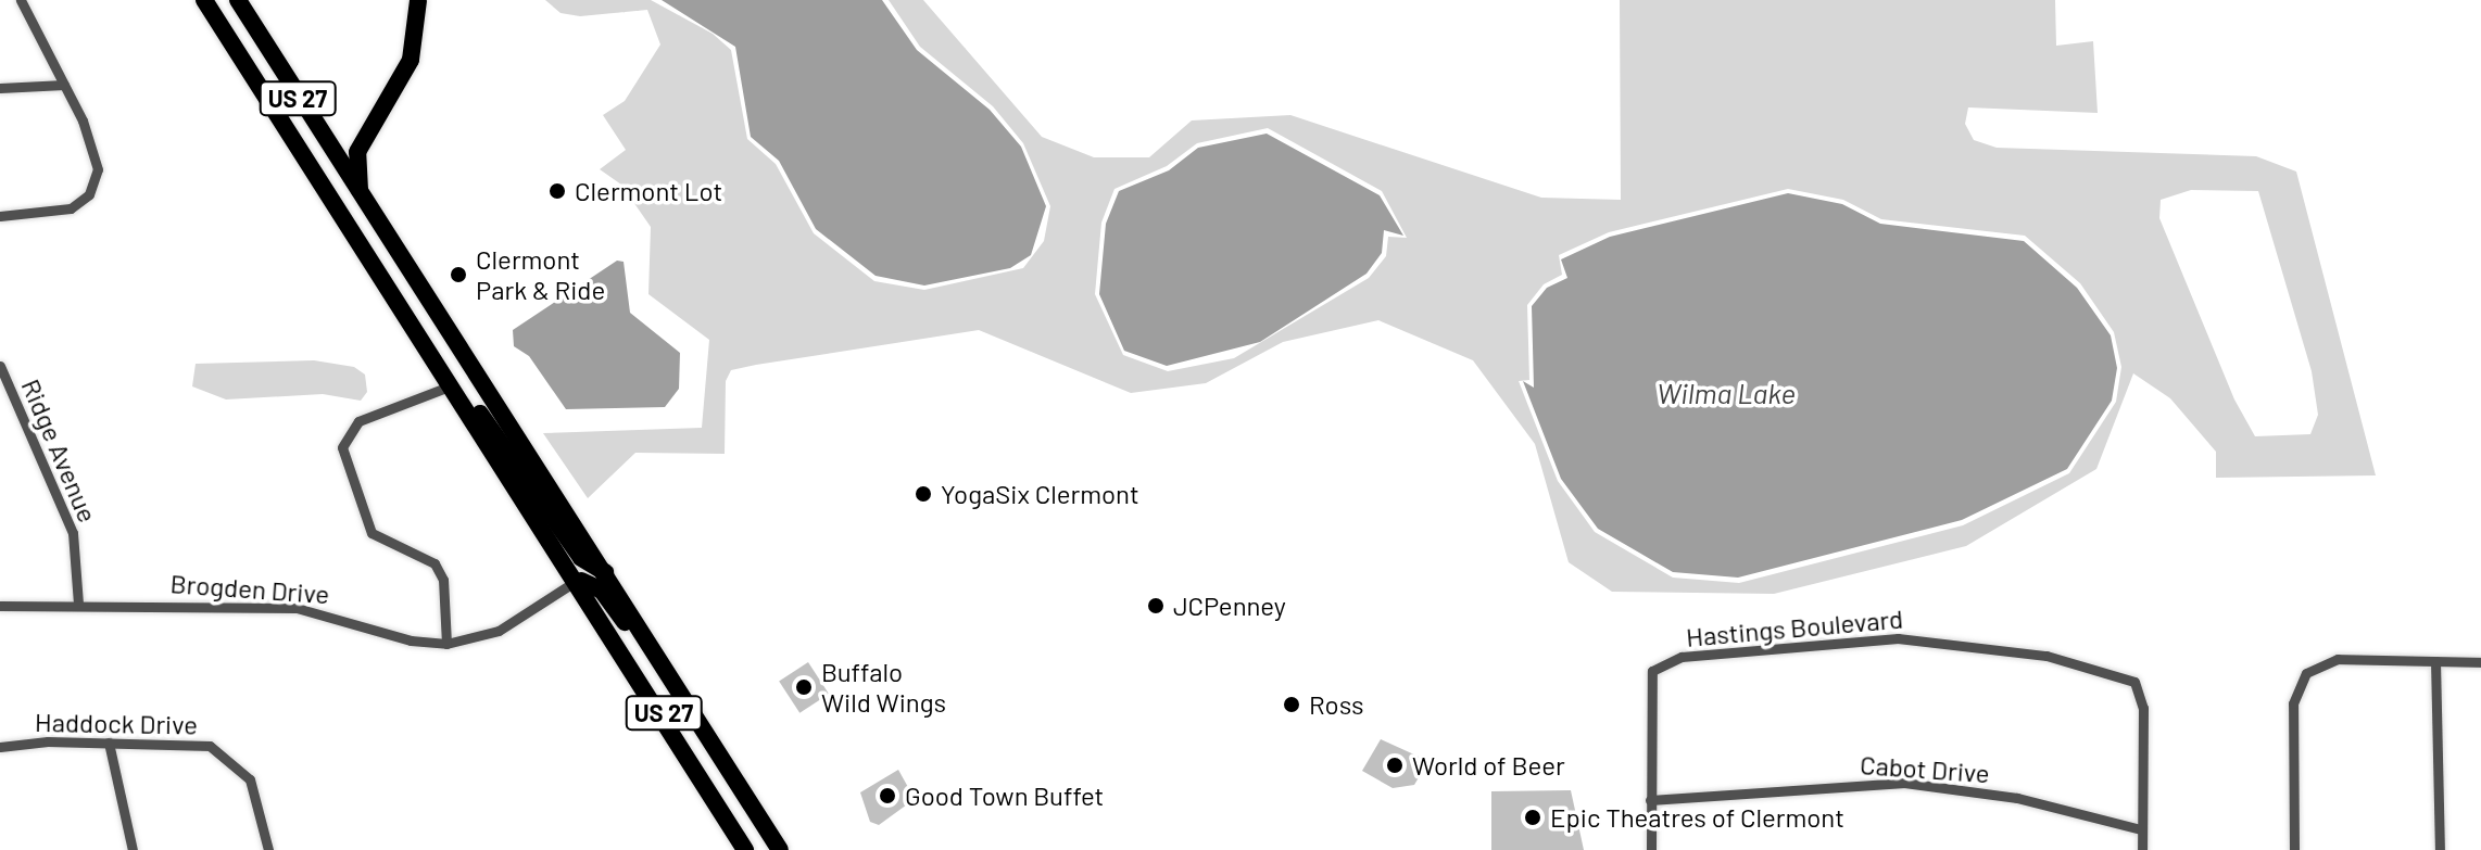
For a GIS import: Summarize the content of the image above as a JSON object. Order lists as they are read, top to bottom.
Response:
{
  "streets": {
    "highway": ["US 27"],
    "street": [
      "Ridge Avenue",
      "Brogden Drive",
      "Hastings Boulevard",
      "Haddock Drive",
      "Cabot Drive"
    ]
  },
  "crossings": [
    ["US 27", "Brogden Drive"],
    ["Ridge Avenue", "Brogden Drive"],
    ["Hastings Boulevard", "Cabot Drive"]
  ],
  "water": ["Wilma Lake"],
  "places": [
    "Clermont Lot",
    "Clermont Park & Ride",
    "YogaSix Clermont",
    "JCPenney",
    "Buffalo Wild Wings",
    "Ross",
    "World of Beer",
    "Good Town Buffet",
    "Epic Theatres of Clermont"
  ]
}
